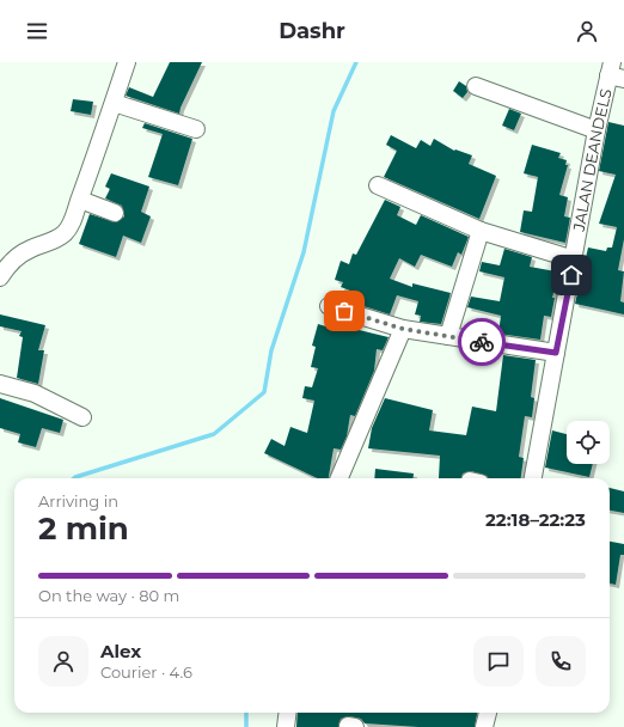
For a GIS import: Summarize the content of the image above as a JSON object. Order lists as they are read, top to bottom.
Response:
{
  "streets": {
    "street": ["JALAN DEANDELS"]
  },
  "page": {
    "header": "Dashr",
    "heading": ["2 min", "Arriving in", "22:18–22:23"],
    "panel": ["Alex", "Courier · 4.6"],
    "bar": "On the way · 80 m"
  }
}
